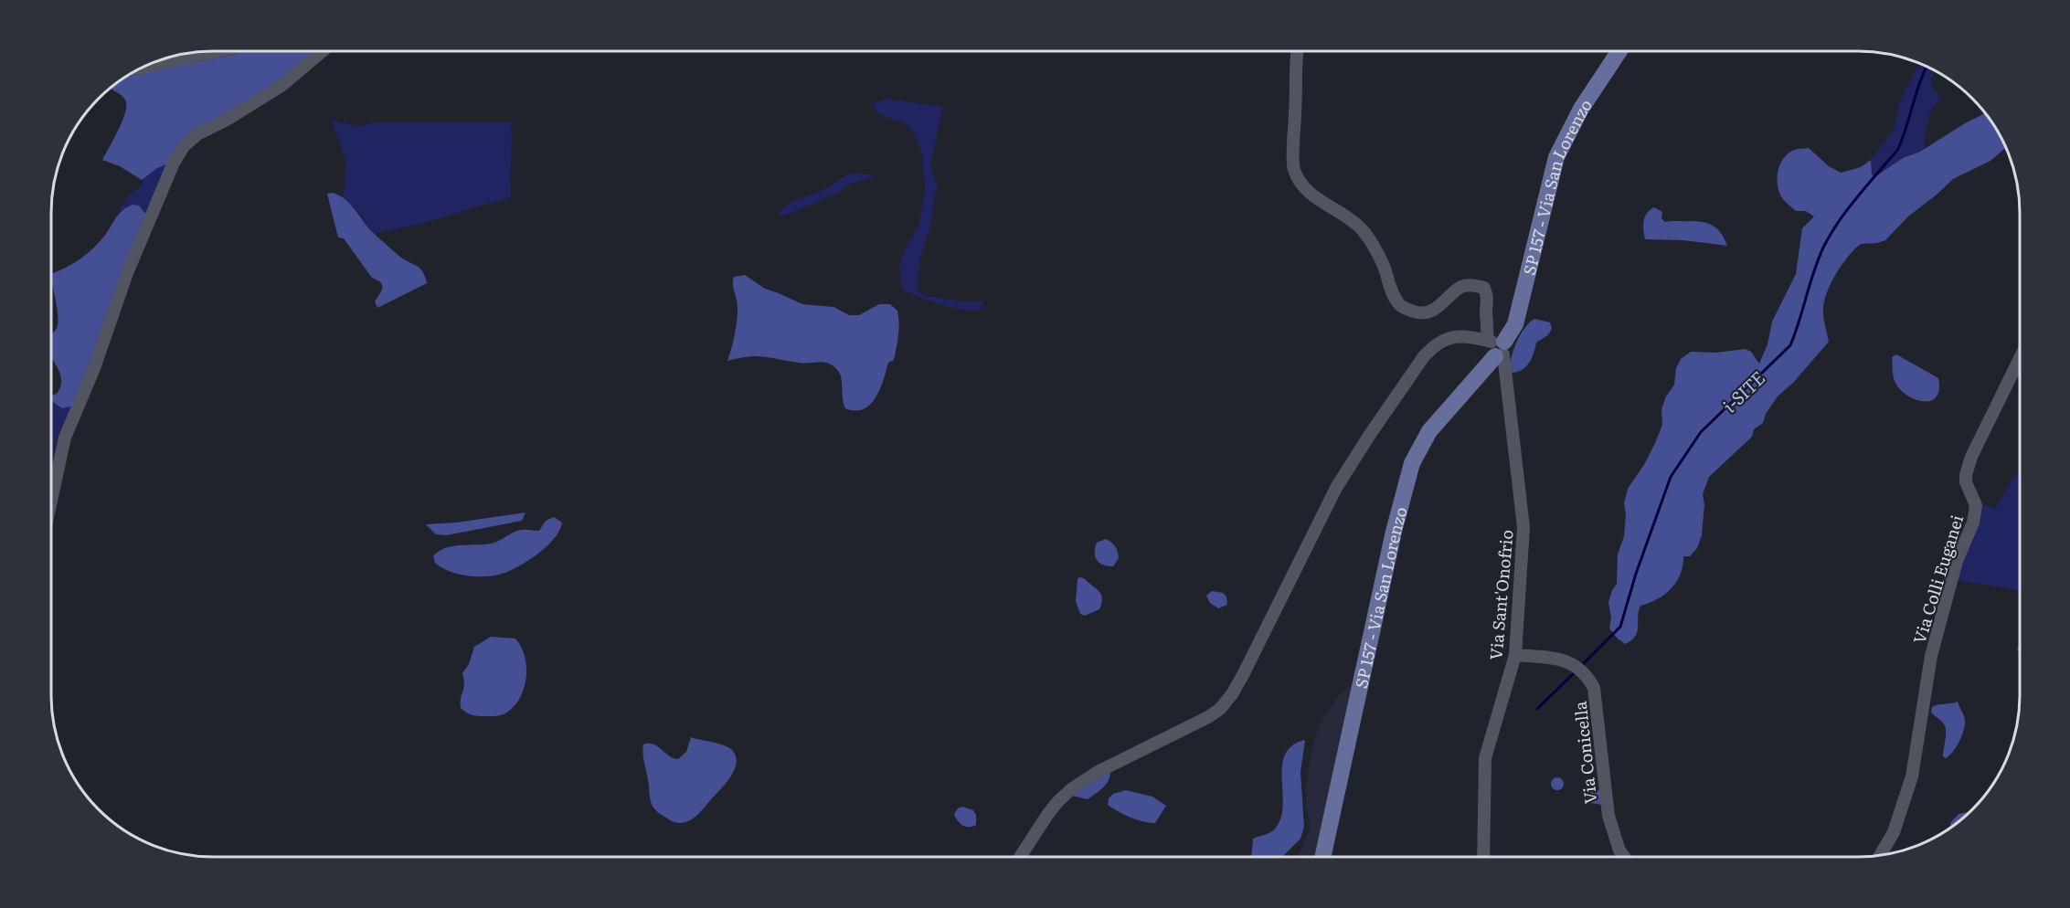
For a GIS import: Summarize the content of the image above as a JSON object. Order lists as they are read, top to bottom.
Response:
{
  "streets": {
    "main road": ["SP 157 - Via San Lorenzo"],
    "street": ["Via Colli Euganei", "Via Sant'Onofrio", "Via Conicella"]
  },
  "crossings": [
    ["SP 157 - Via San Lorenzo", "Via Sant'Onofrio"],
    ["Via Sant'Onofrio", "Via Conicella"]
  ],
  "water": ["i-SITE"]
}
